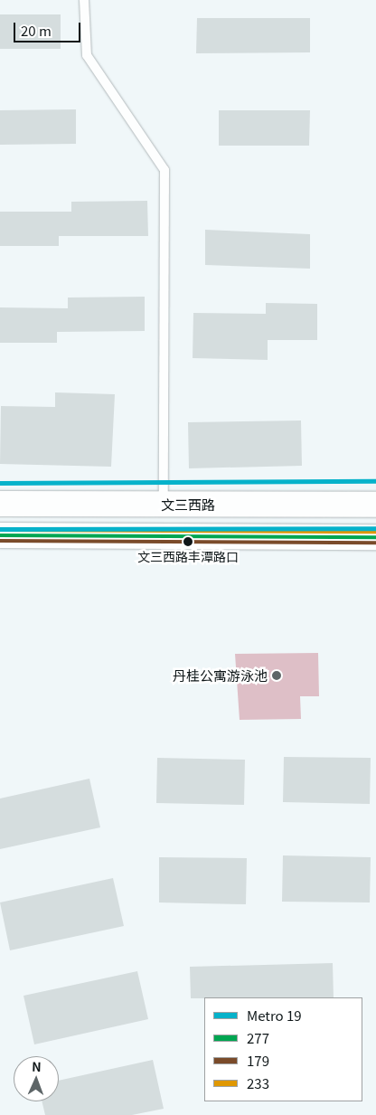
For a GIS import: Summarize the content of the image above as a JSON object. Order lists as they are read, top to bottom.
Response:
{
  "streets": {
    "main road": ["文三西路"]
  },
  "places": ["文三西路丰潭路口", "丹桂公寓游泳池"],
  "lines": [
    "metro line 19",
    "transit line 233",
    "transit line 277",
    "transit line 179"
  ],
  "legend": [
    "Metro 19",
    "277",
    "179",
    "233"
  ],
  "scale_bar": "20 m",
  "north": "top"
}
